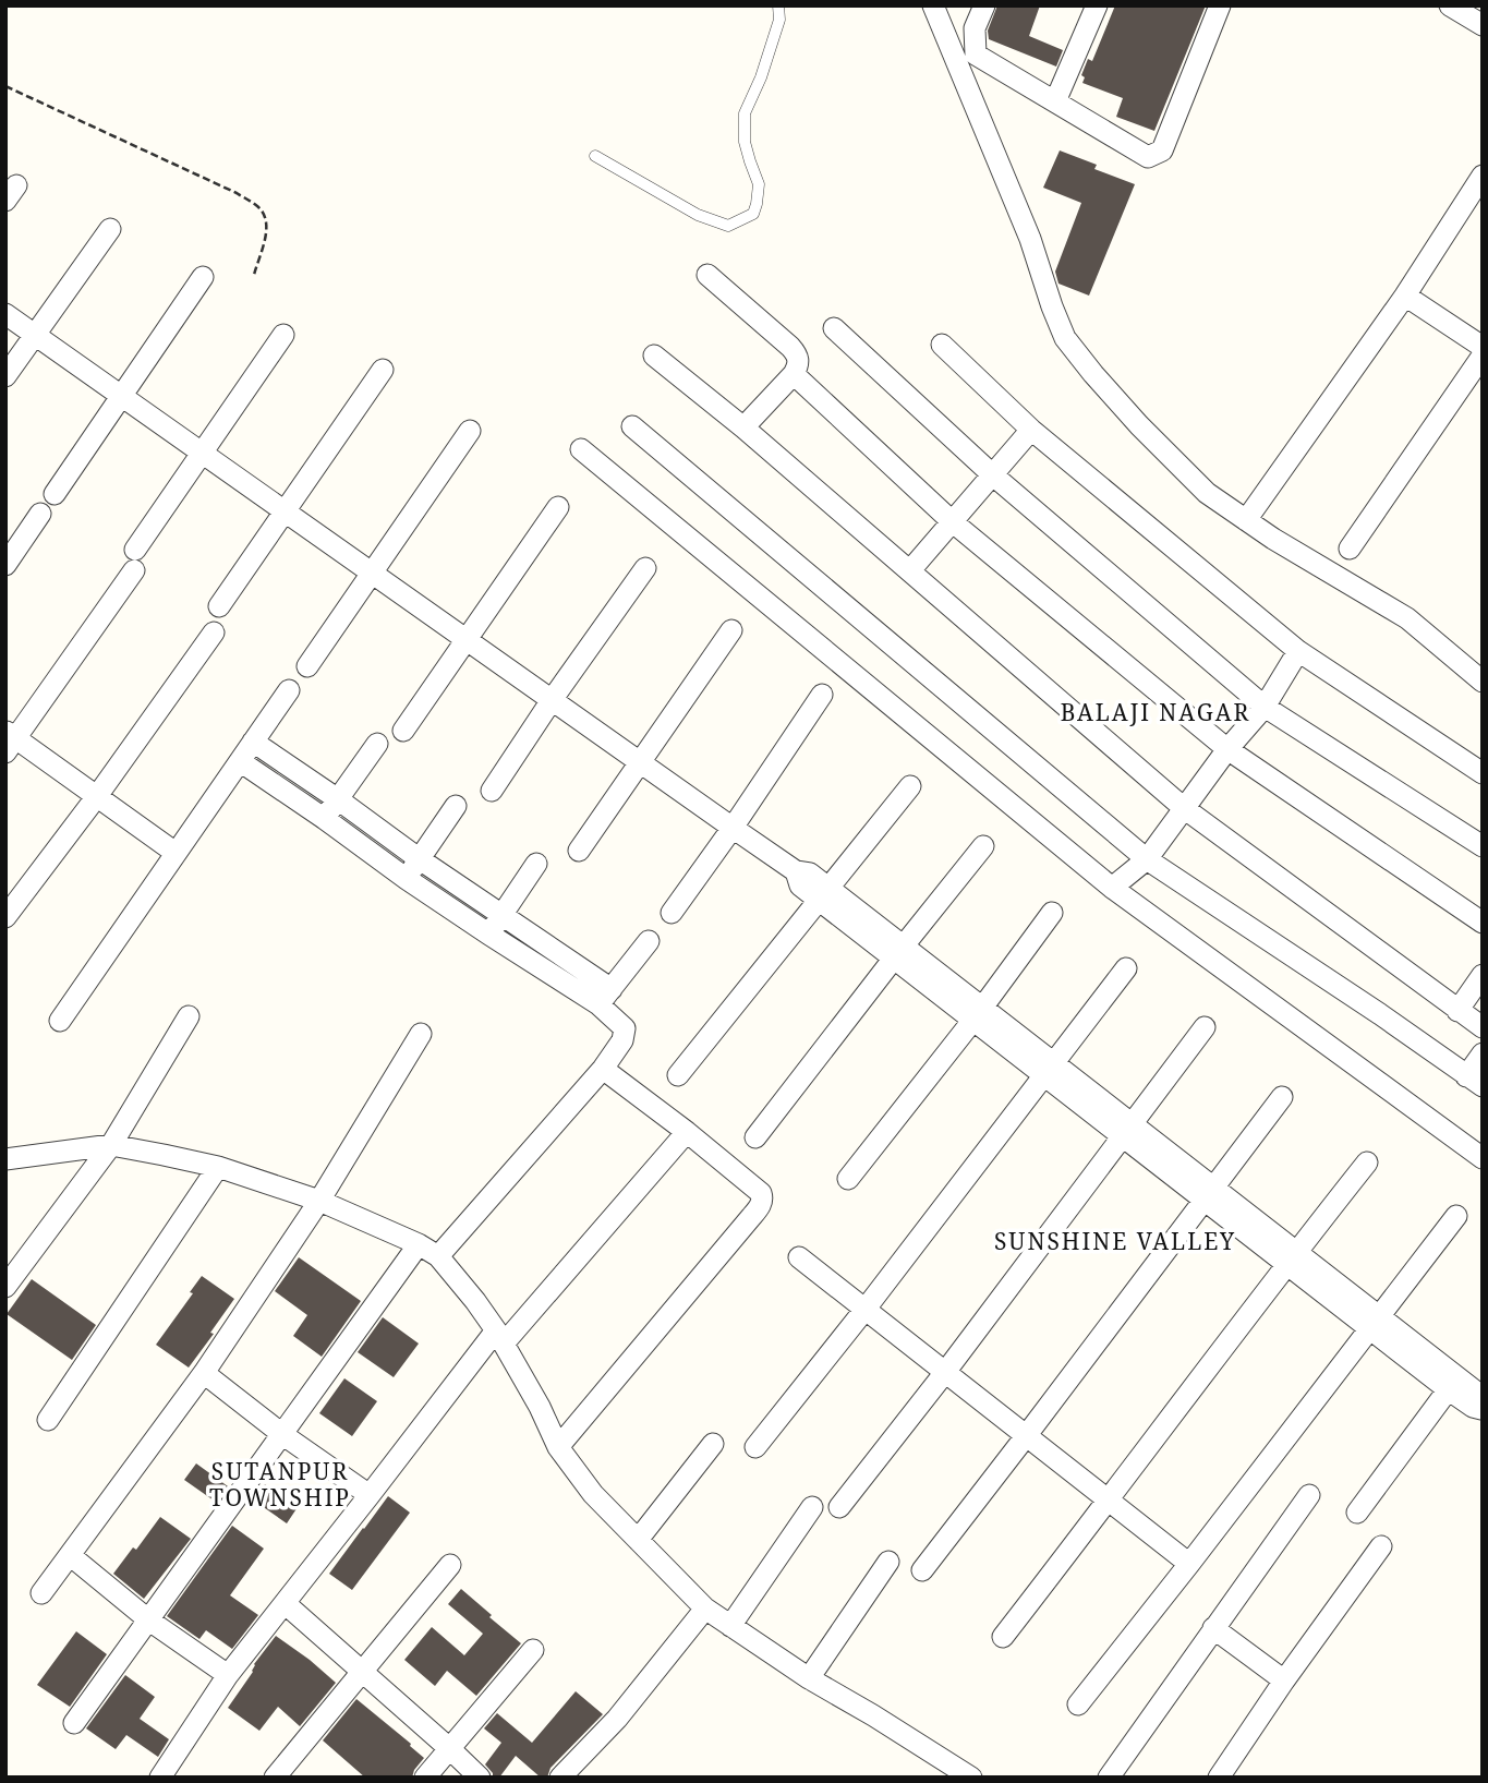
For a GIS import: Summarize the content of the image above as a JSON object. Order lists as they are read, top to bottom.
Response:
{
  "districts": ["BALAJI NAGAR", "SUNSHINE VALLEY", "SUTANPUR TOWNSHIP"]
}
